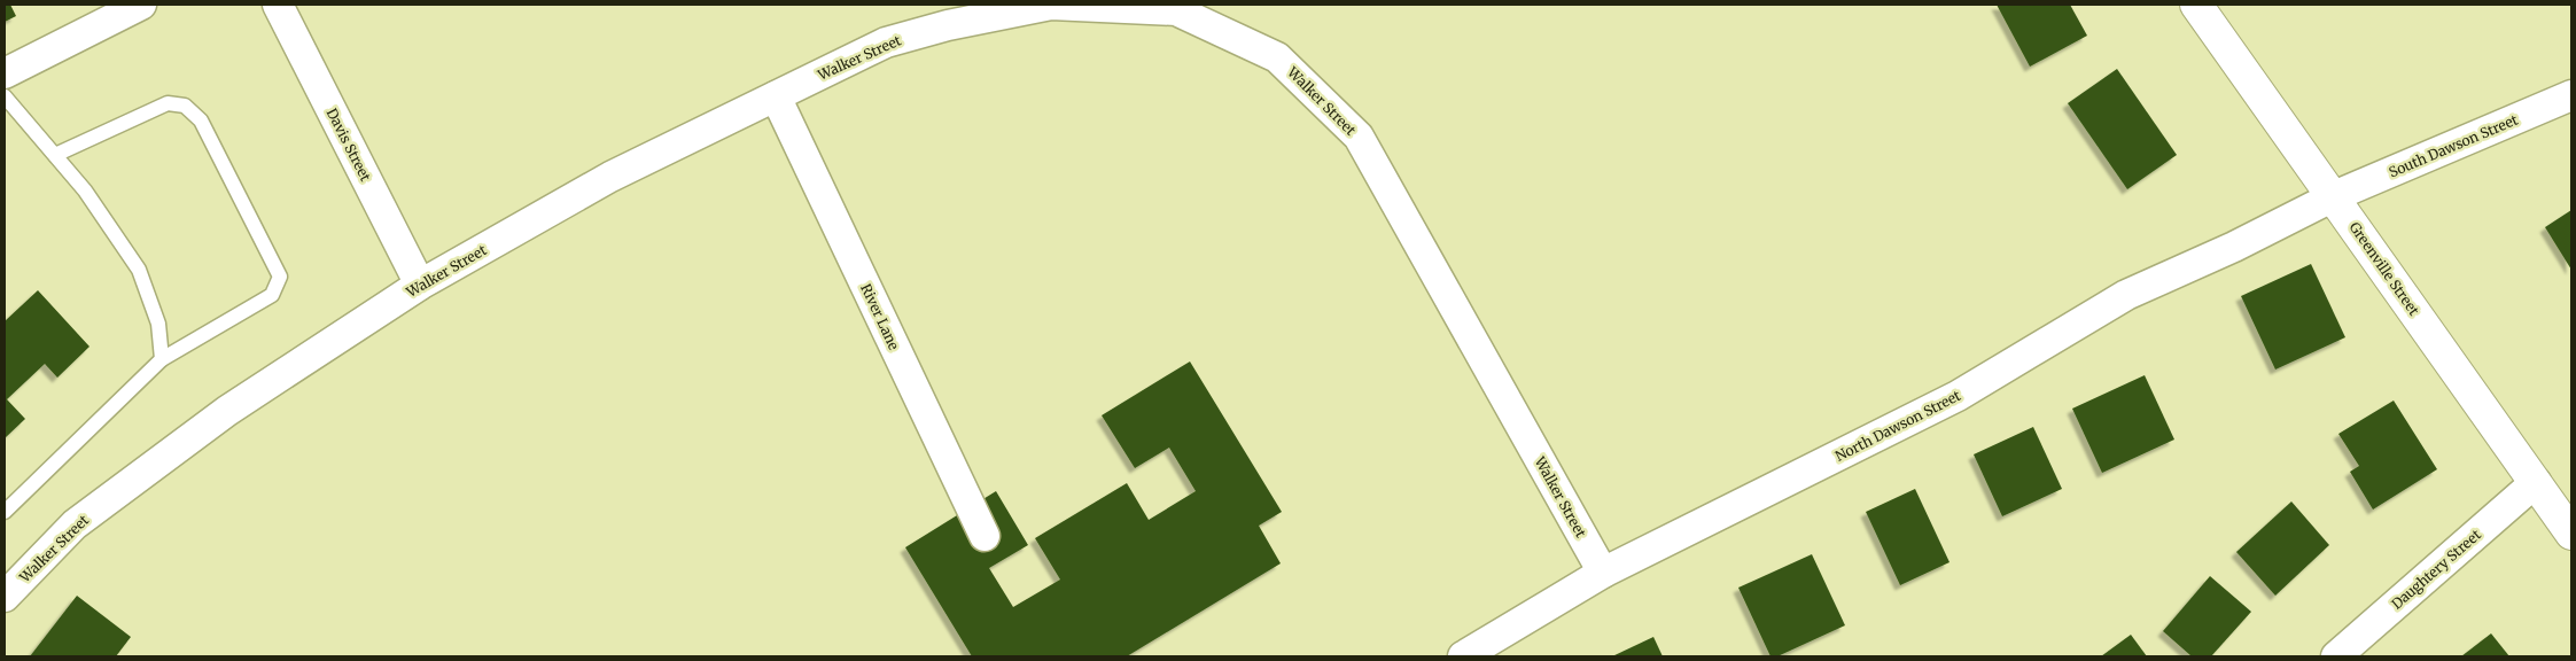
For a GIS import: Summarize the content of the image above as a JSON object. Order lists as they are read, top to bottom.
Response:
{
  "streets": {
    "street": [
      "Walker Street",
      "Davis Street",
      "South Dawson Street",
      "Greenville Street",
      "River Lane",
      "North Dawson Street",
      "Daughtery Street"
    ]
  },
  "crossings": [
    ["Walker Street", "Davis Street"],
    ["Walker Street", "River Lane"],
    ["Walker Street", "North Dawson Street"],
    ["South Dawson Street", "Greenville Street"],
    ["South Dawson Street", "North Dawson Street"],
    ["Greenville Street", "North Dawson Street"],
    ["Greenville Street", "Daughtery Street"]
  ]
}
